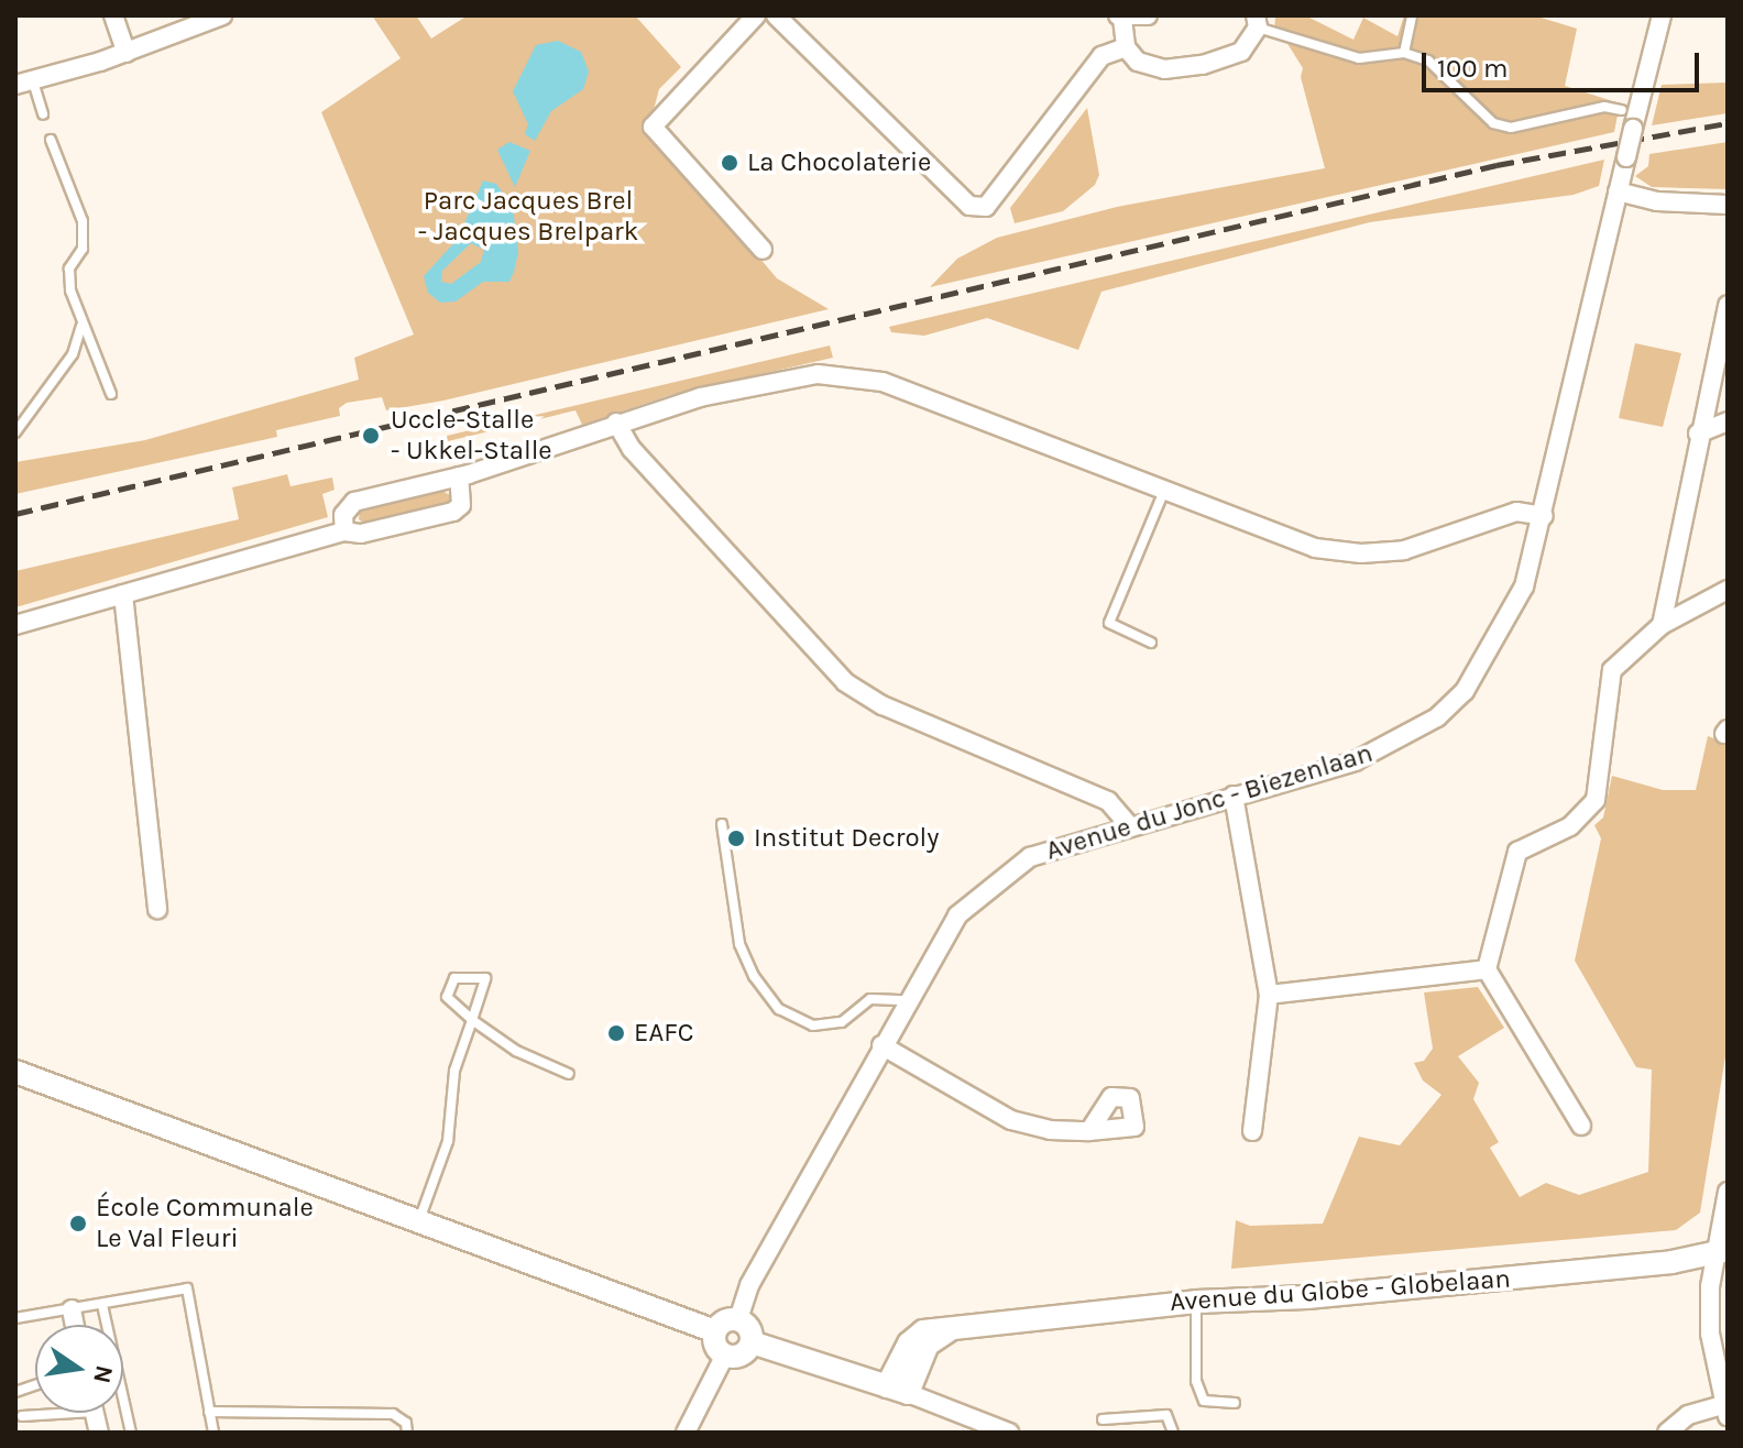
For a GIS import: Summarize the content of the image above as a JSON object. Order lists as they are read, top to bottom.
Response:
{
  "streets": {
    "street": ["Avenue du Jonc - Biezenlaan", "Avenue du Globe - Globelaan"]
  },
  "parks": ["Parc Jacques Brel - Jacques Brelpark"],
  "places": [
    "La Chocolaterie",
    "Uccle-Stalle - Ukkel-Stalle",
    "Institut Decroly",
    "EAFC",
    "École Communale Le Val Fleuri"
  ],
  "scale_bar": "100 m",
  "north": "right"
}
